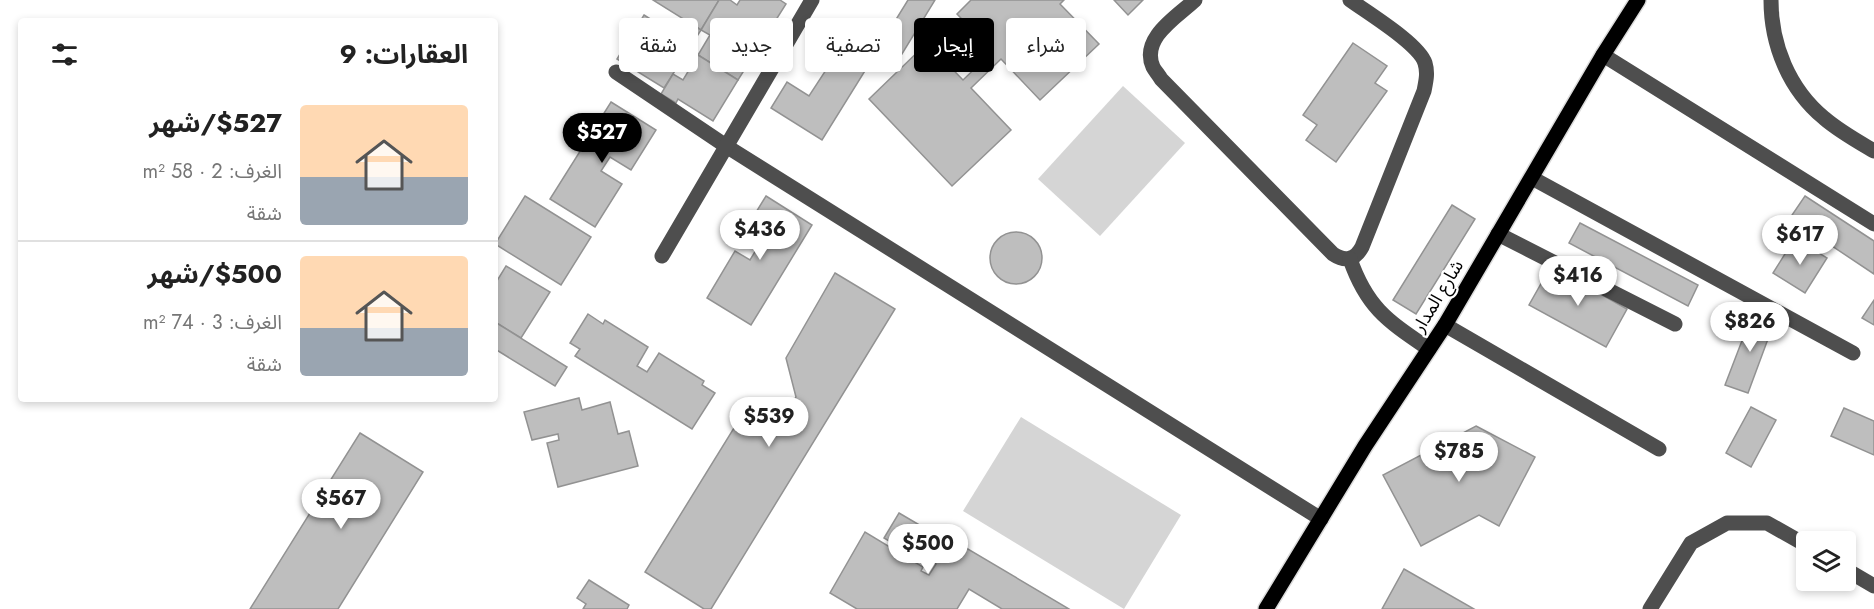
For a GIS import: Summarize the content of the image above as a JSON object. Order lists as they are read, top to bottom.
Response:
{
  "streets": {
    "main road": ["شارع المدار"]
  },
  "page": {
    "chip": [
      "شراء",
      "إيجار",
      "تصفية",
      "جديد",
      "شقة"
    ],
    "heading": "العقارات: 9",
    "list": [
      {
        "name": "$527/شهر",
        "note": "الغرف: 2 · 58 m² · شقة"
      },
      {
        "name": "$500/شهر",
        "note": "الغرف: 3 · 74 m² · شقة"
      }
    ],
    "price": [
      "$527",
      "$436",
      "$617",
      "$416",
      "$826",
      "$539",
      "$785",
      "$567",
      "$500"
    ]
  }
}
